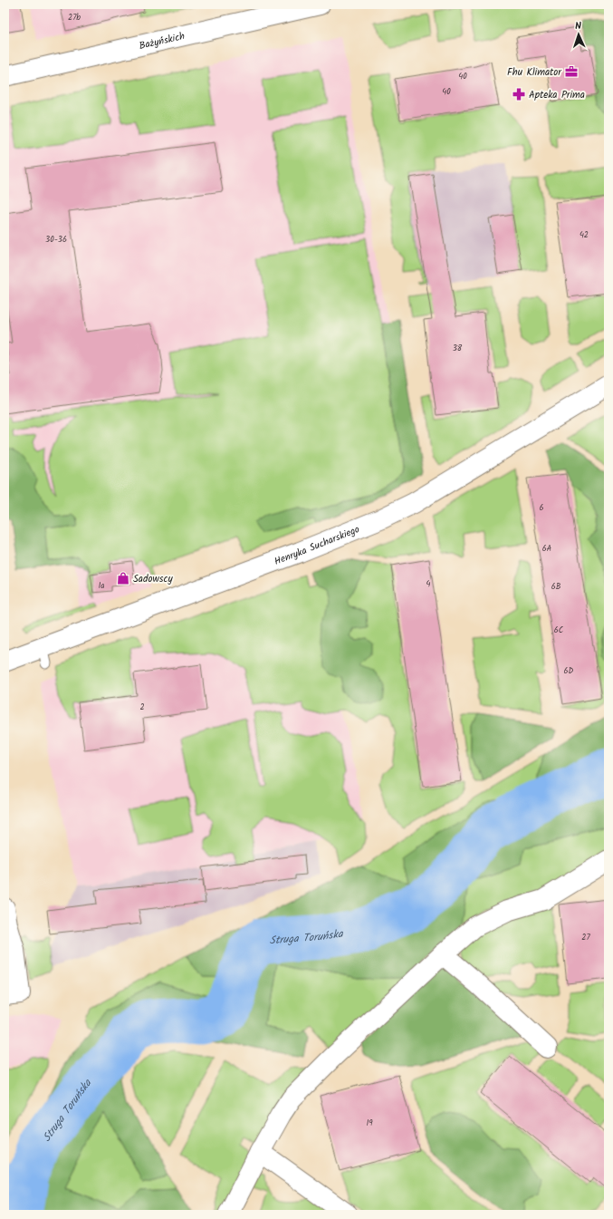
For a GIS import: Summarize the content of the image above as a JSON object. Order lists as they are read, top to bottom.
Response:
{
  "streets": {
    "street": ["Bażyńskich", "Henryka Sucharskiego"]
  },
  "water": ["Struga Toruńska"],
  "places": {
    "office": ["Fhu Klimator"],
    "pharmacy": ["Apteka Prima"],
    "shop": ["Sadowscy"]
  },
  "house_numbers": [
    "27b",
    "40",
    "40",
    "42",
    "30-36",
    "38",
    "6",
    "6A",
    "4",
    "1a",
    "6B",
    "6C",
    "6D",
    "2",
    "27",
    "19"
  ],
  "north": "top"
}
